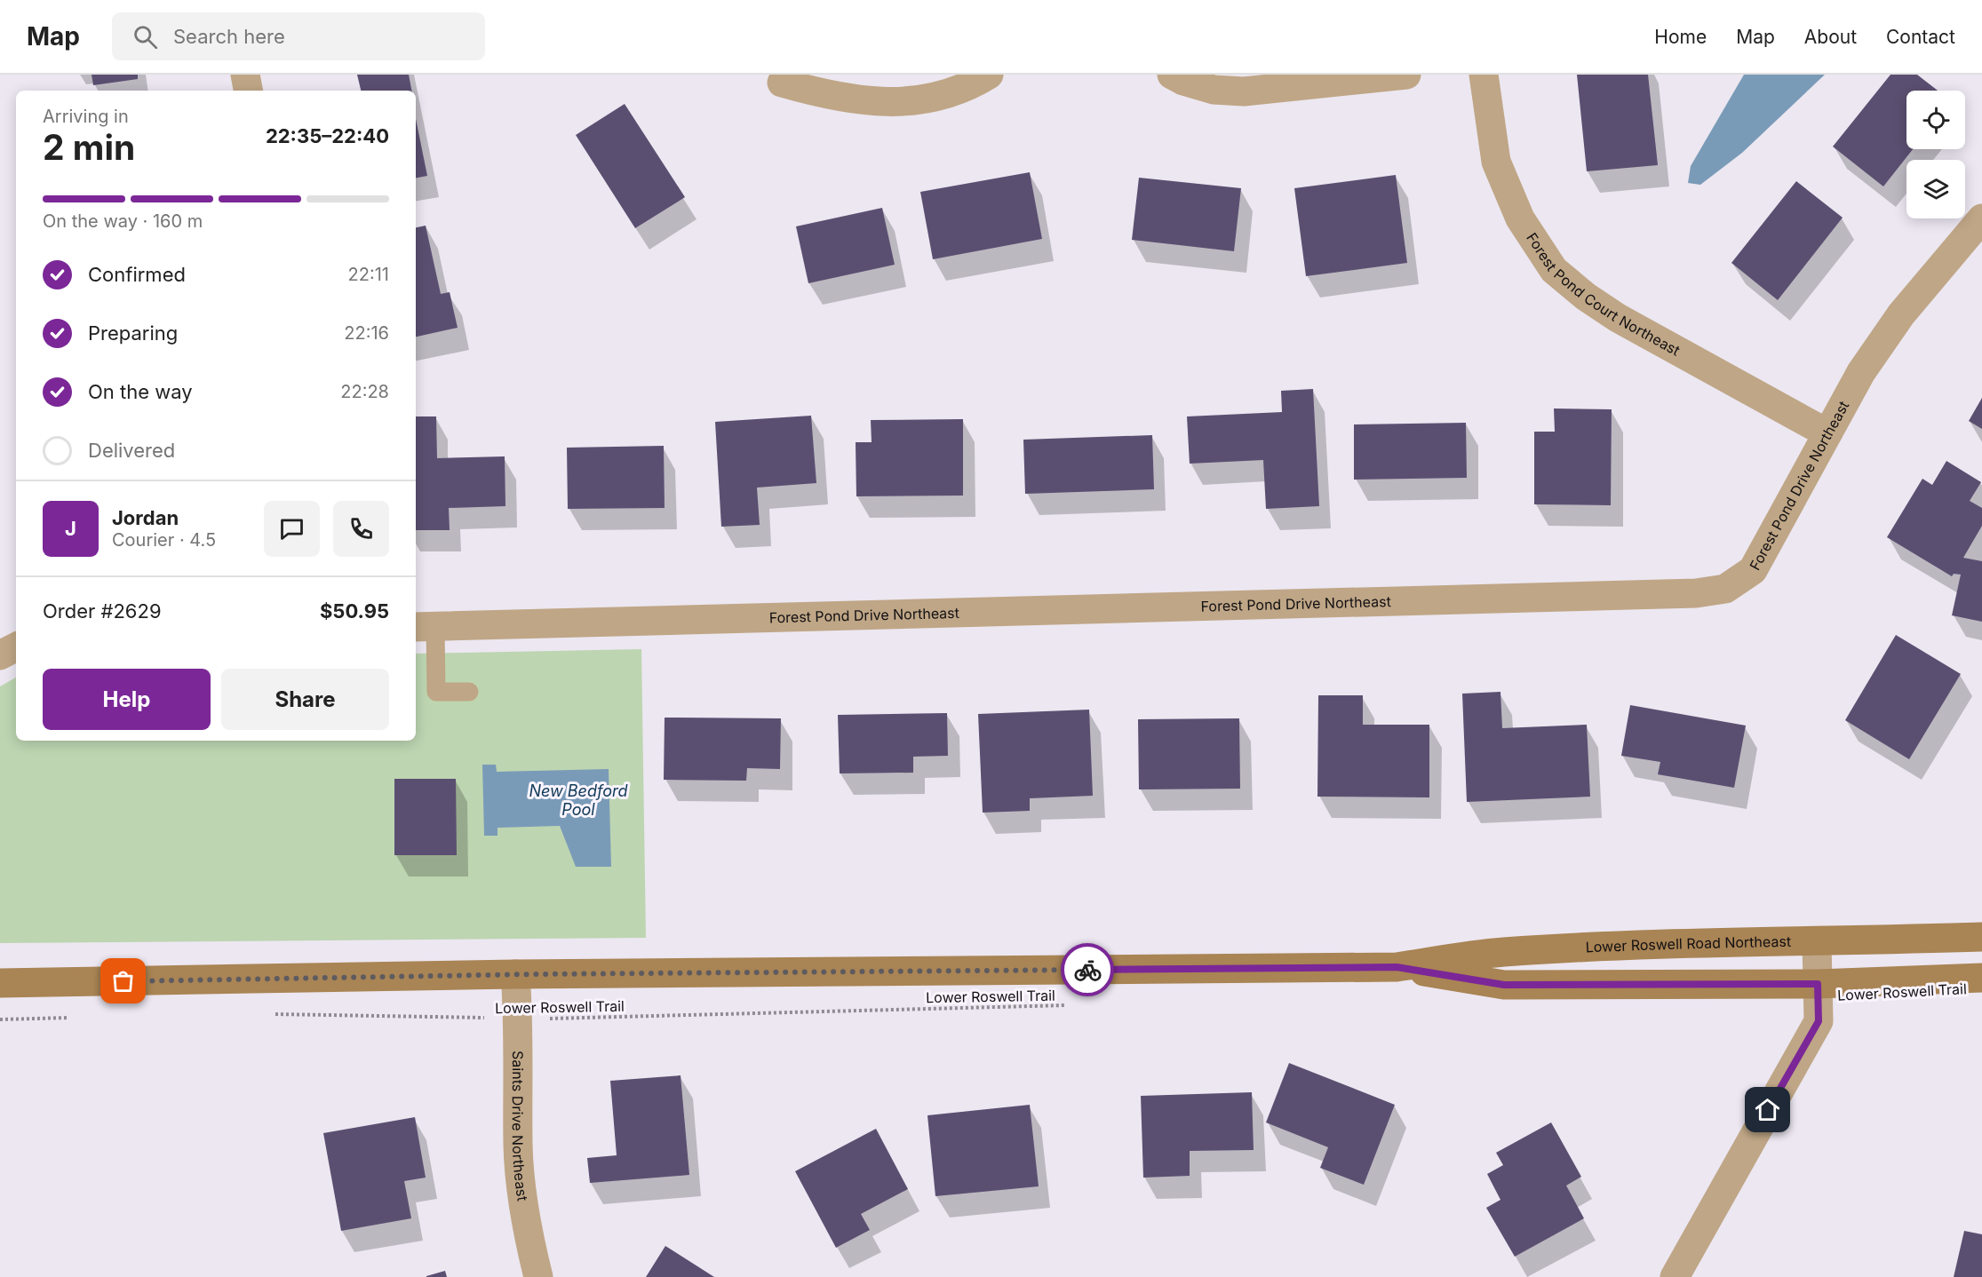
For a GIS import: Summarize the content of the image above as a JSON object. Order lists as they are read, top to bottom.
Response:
{
  "streets": {
    "street": [
      "Forest Pond Court Northeast",
      "Forest Pond Drive Northeast",
      "Lower Roswell Road Northeast",
      "Saints Drive Northeast"
    ],
    "path": ["Lower Roswell Trail"]
  },
  "crossings": [
    ["Forest Pond Court Northeast", "Forest Pond Drive Northeast"],
    ["Lower Roswell Road Northeast", "Saints Drive Northeast"],
    ["Lower Roswell Trail", "Saints Drive Northeast"]
  ],
  "water": ["New Bedford Pool"],
  "page": {
    "header": "Map",
    "search": "Search here",
    "nav": [
      "Home",
      "Map",
      "About",
      "Contact"
    ],
    "heading": ["2 min", "Arriving in", "22:35–22:40"],
    "panel": [
      "Jordan",
      "Courier · 4.5",
      "Order #2629",
      "$50.95"
    ],
    "bar": "On the way · 160 m",
    "list": [
      ["Confirmed", "22:11"],
      ["Preparing", "22:16"],
      ["On the way", "22:28"],
      "Delivered"
    ],
    "round": "J",
    "buttons": ["Help", "Share"]
  }
}
